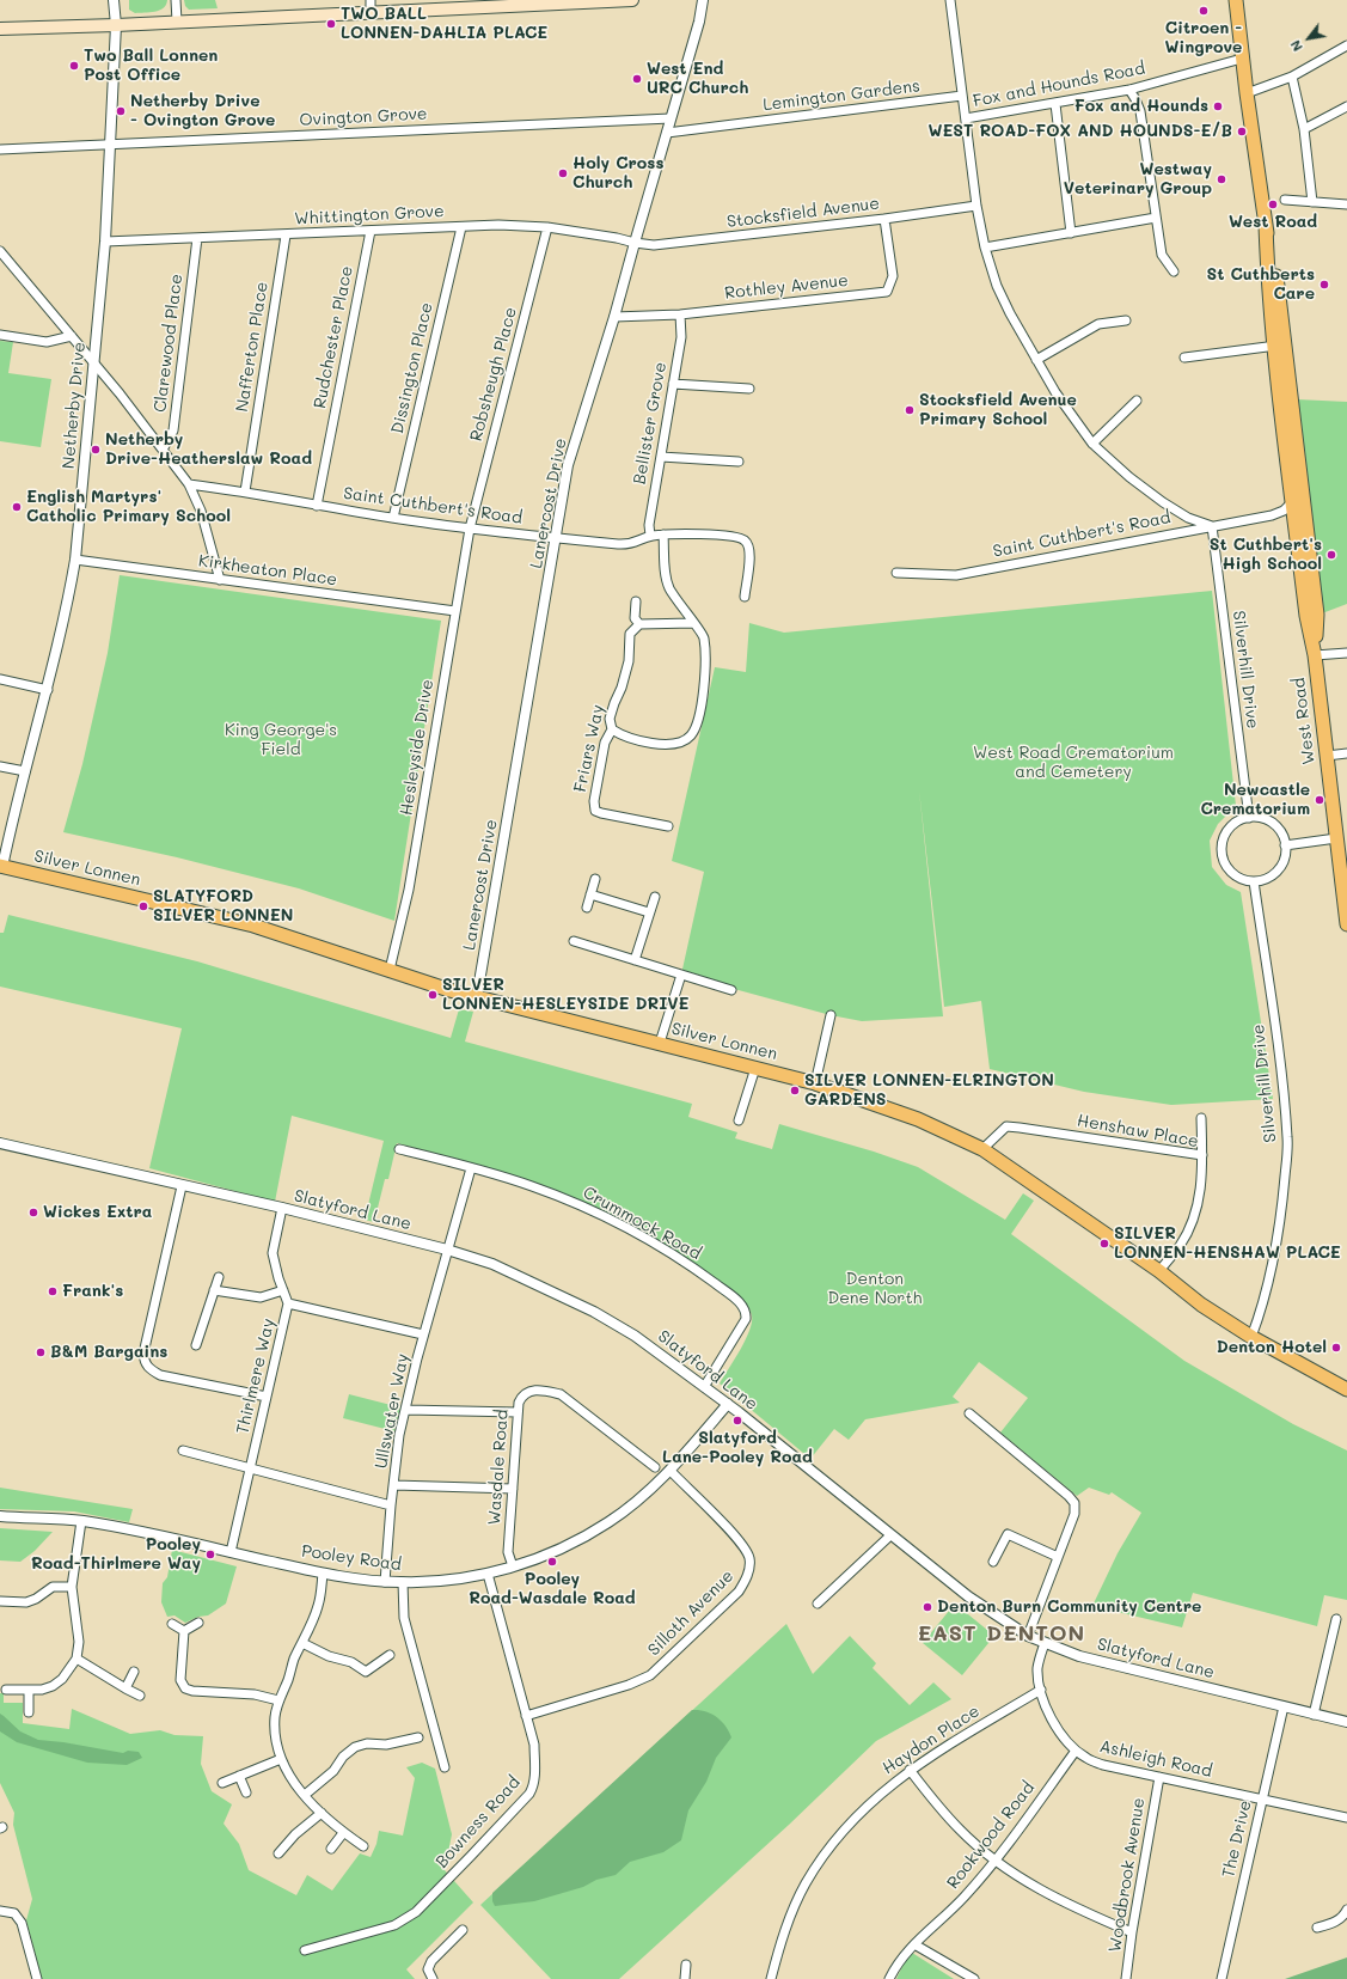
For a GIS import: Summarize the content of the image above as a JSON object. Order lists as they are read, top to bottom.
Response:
{
  "streets": {
    "main road": ["West Road", "Silver Lonnen"],
    "street": [
      "Fox and Hounds Road",
      "Lemington Gardens",
      "Ovington Grove",
      "Stocksfield Avenue",
      "Whittington Grove",
      "Rothley Avenue",
      "Rudchester Place",
      "Clarewood Place",
      "Nafferton Place",
      "Dissington Place",
      "Robsheugh Place",
      "Netherby Drive",
      "Bellister Grove",
      "Lanercost Drive",
      "Saint Cuthbert's Road",
      "Kirkheaton Place",
      "Silverhill Drive",
      "Hesleyside Drive",
      "Friars Way",
      "Henshaw Place",
      "Slatyford Lane",
      "Crummock Road",
      "Thirlmere Way",
      "Ullswater Way",
      "Wasdale Road",
      "Pooley Road",
      "Silloth Avenue",
      "Haydon Place",
      "Ashleigh Road",
      "Bowness Road",
      "Rookwood Road",
      "The Drive",
      "Woodbrook Avenue"
    ]
  },
  "crossings": [
    ["Fox and Hounds Road", "West Road"],
    ["Lemington Gardens", "Lanercost Drive"],
    ["Ovington Grove", "Netherby Drive"],
    ["Ovington Grove", "Lanercost Drive"],
    ["Stocksfield Avenue", "Whittington Grove"],
    ["Stocksfield Avenue", "Rothley Avenue"],
    ["Stocksfield Avenue", "Lanercost Drive"],
    ["Whittington Grove", "Rudchester Place"],
    ["Whittington Grove", "Clarewood Place"],
    ["Whittington Grove", "Nafferton Place"],
    ["Whittington Grove", "Dissington Place"],
    ["Whittington Grove", "Robsheugh Place"],
    ["Whittington Grove", "Netherby Drive"],
    ["Whittington Grove", "Lanercost Drive"],
    ["Rothley Avenue", "Bellister Grove"],
    ["Rothley Avenue", "Lanercost Drive"],
    ["Rudchester Place", "Saint Cuthbert's Road"],
    ["Nafferton Place", "Saint Cuthbert's Road"],
    ["Dissington Place", "Saint Cuthbert's Road"],
    ["Robsheugh Place", "Saint Cuthbert's Road"],
    ["Robsheugh Place", "Hesleyside Drive"],
    ["Netherby Drive", "Kirkheaton Place"],
    ["Netherby Drive", "Silver Lonnen"],
    ["Bellister Grove", "Saint Cuthbert's Road"],
    ["Lanercost Drive", "Saint Cuthbert's Road"],
    ["Lanercost Drive", "Silver Lonnen"],
    ["Saint Cuthbert's Road", "Silverhill Drive"],
    ["Saint Cuthbert's Road", "West Road"],
    ["Saint Cuthbert's Road", "Hesleyside Drive"],
    ["Kirkheaton Place", "Hesleyside Drive"],
    ["Silverhill Drive", "Silver Lonnen"],
    ["Hesleyside Drive", "Silver Lonnen"],
    ["Silver Lonnen", "Henshaw Place"],
    ["Slatyford Lane", "Crummock Road"],
    ["Slatyford Lane", "Thirlmere Way"],
    ["Slatyford Lane", "Ullswater Way"],
    ["Slatyford Lane", "Pooley Road"],
    ["Slatyford Lane", "Ashleigh Road"],
    ["Slatyford Lane", "The Drive"],
    ["Crummock Road", "Ullswater Way"],
    ["Thirlmere Way", "Pooley Road"],
    ["Ullswater Way", "Pooley Road"],
    ["Wasdale Road", "Pooley Road"],
    ["Pooley Road", "Silloth Avenue"],
    ["Pooley Road", "Bowness Road"],
    ["Silloth Avenue", "Bowness Road"],
    ["Haydon Place", "Ashleigh Road"],
    ["Ashleigh Road", "Rookwood Road"],
    ["Ashleigh Road", "The Drive"],
    ["Ashleigh Road", "Woodbrook Avenue"]
  ],
  "districts": ["EAST DENTON"],
  "parks": ["King George's Field", "West Road Crematorium and Cemetery", "Denton Dene North"],
  "places": [
    "Citroen - Wingrove",
    "TWO BALL LONNEN-DAHLIA PLACE",
    "Two Ball Lonnen Post Office",
    "West End URC Church",
    "Fox and Hounds",
    "Netherby Drive - Ovington Grove",
    "WEST ROAD-FOX AND HOUNDS-E/B",
    "Holy Cross Church",
    "Westway Veterinary Group",
    "West Road",
    "St Cuthberts Care",
    "Stocksfield Avenue Primary School",
    "Netherby Drive-Heatherslaw Road",
    "English Martyrs' Catholic Primary School",
    "St Cuthbert's High School",
    "Newcastle Crematorium",
    "SLATYFORD SILVER LONNEN",
    "SILVER LONNEN-HESLEYSIDE DRIVE",
    "SILVER LONNEN-ELRINGTON GARDENS",
    "Wickes Extra",
    "SILVER LONNEN-HENSHAW PLACE",
    "Frank's",
    "Denton Hotel",
    "B&M Bargains",
    "Slatyford Lane-Pooley Road",
    "Pooley Road-Thirlmere Way",
    "Pooley Road-Wasdale Road",
    "Denton Burn Community Centre"
  ],
  "north": "bottom left"
}
